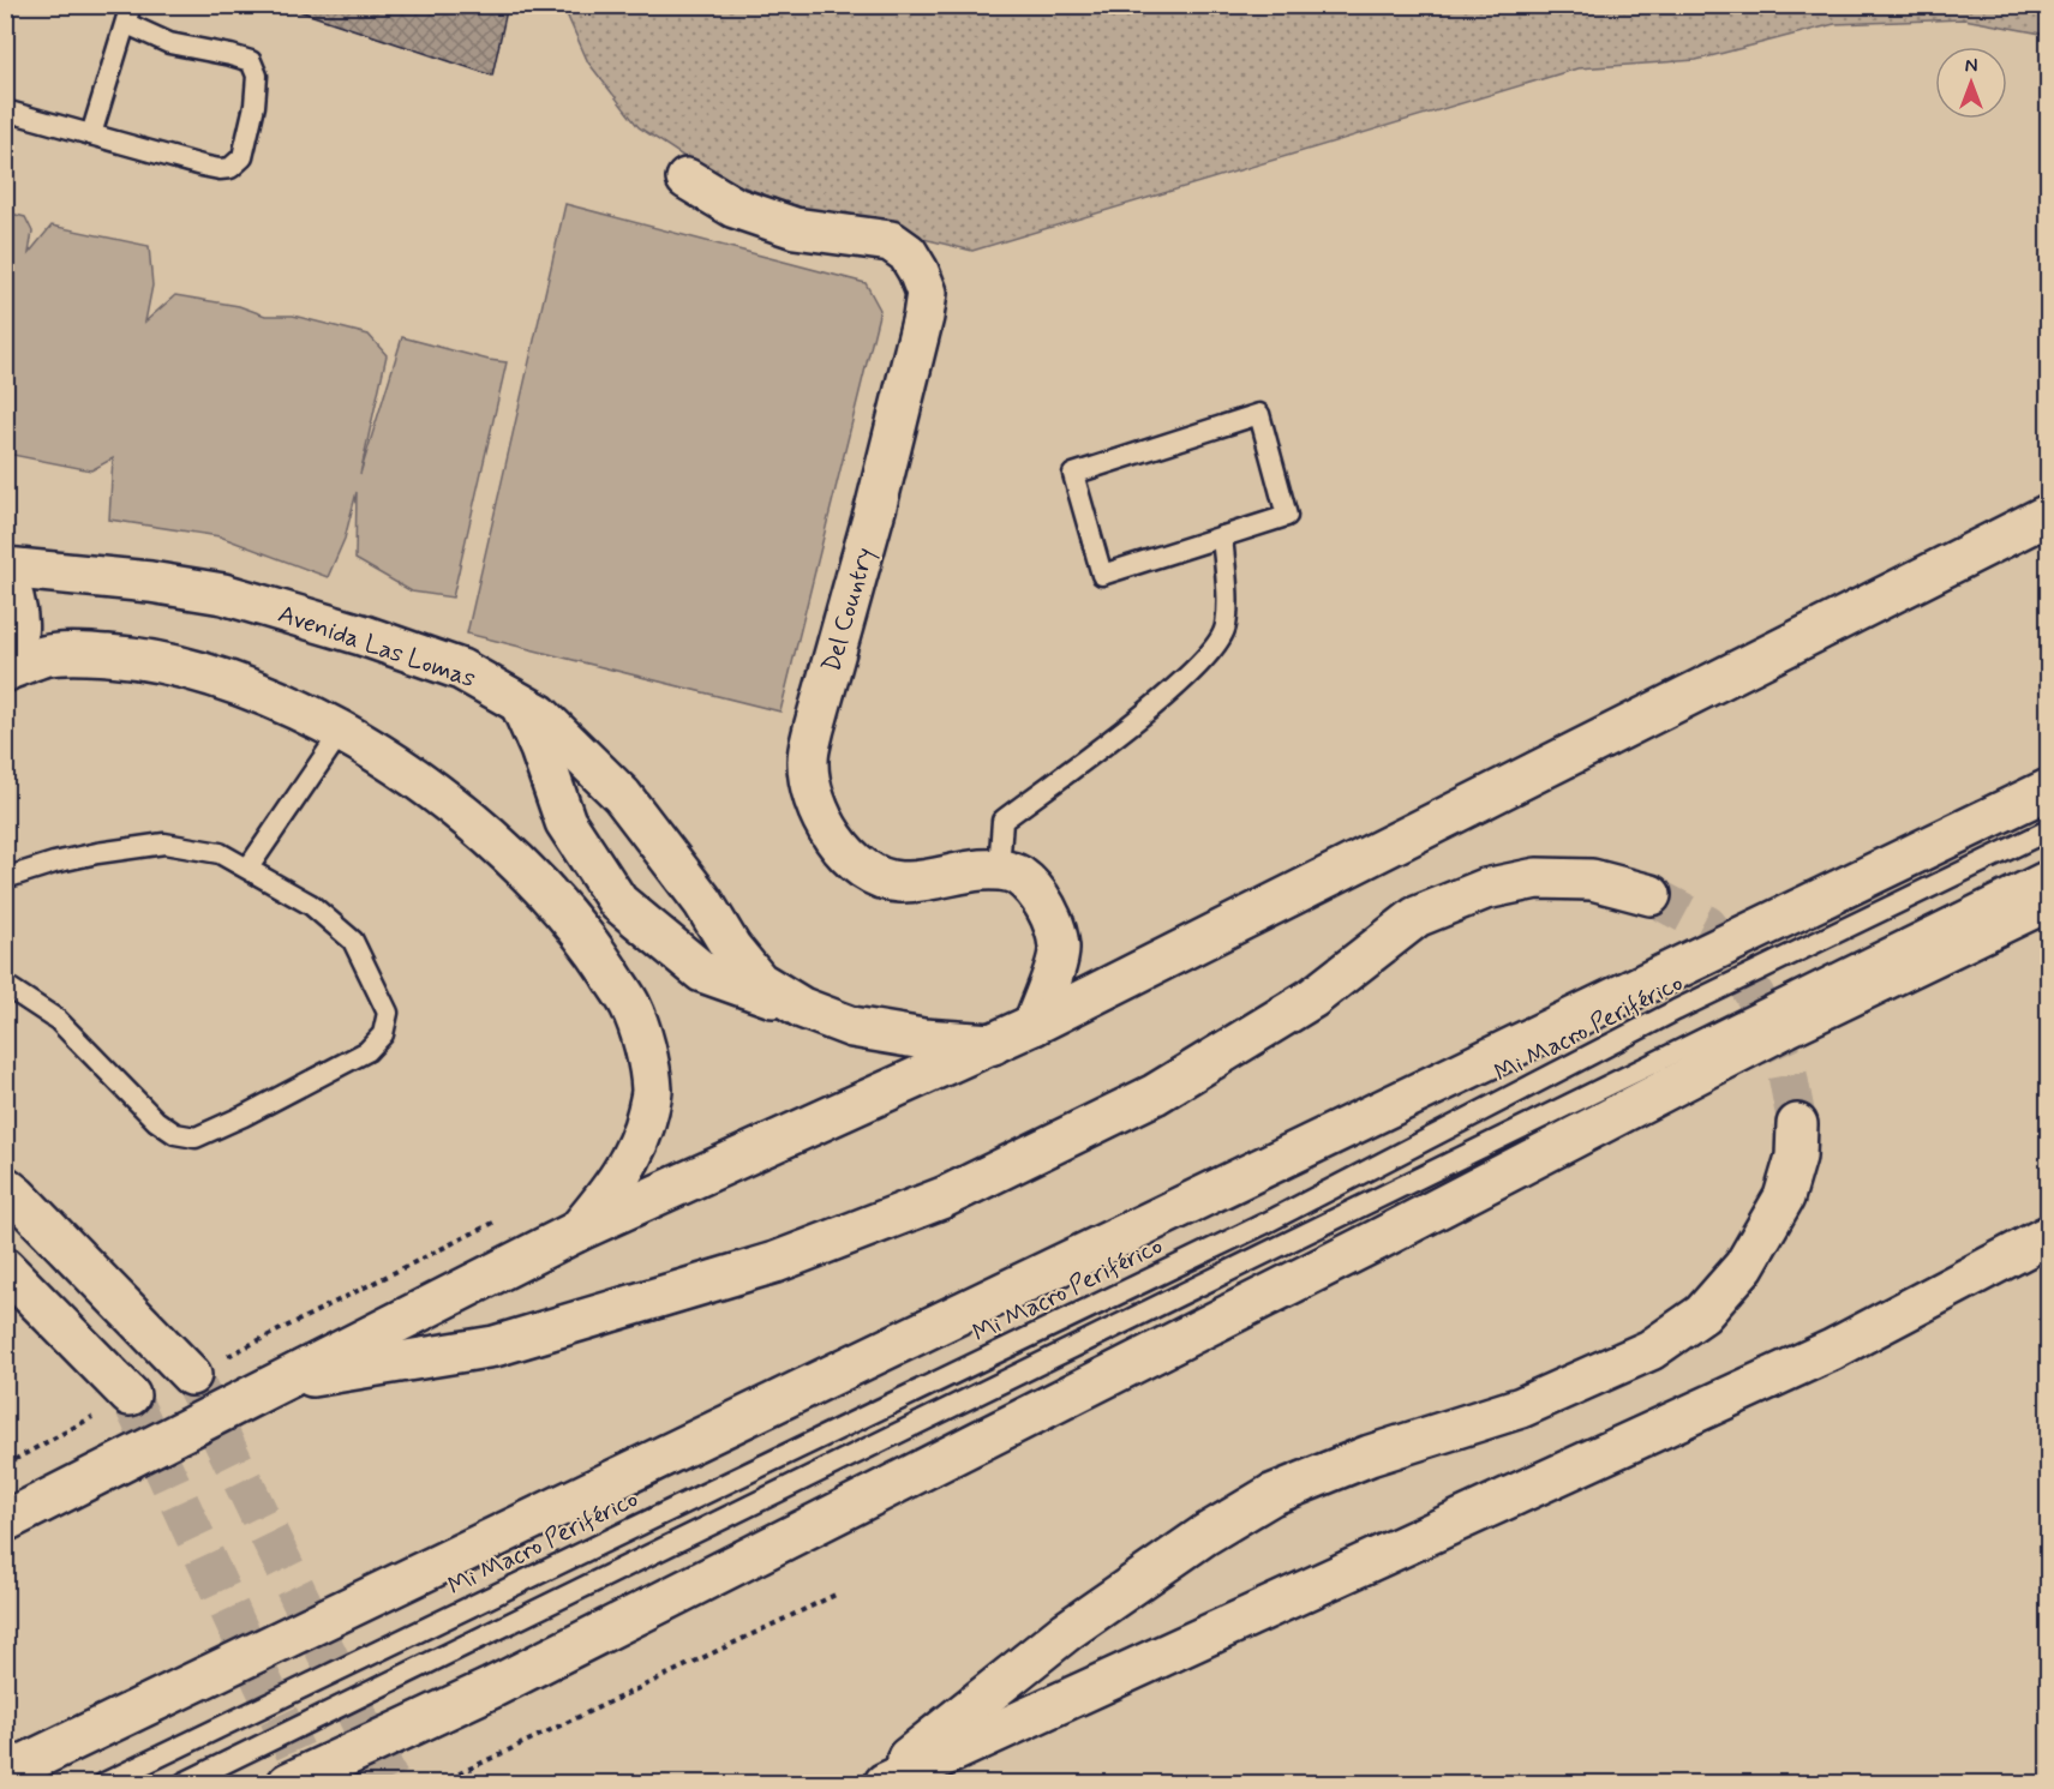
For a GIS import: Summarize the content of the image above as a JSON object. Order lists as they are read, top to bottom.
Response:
{
  "streets": {
    "main road": ["Del Country", "Avenida Las Lomas"],
    "lane": ["Mi Macro Periférico"]
  },
  "north": "top"
}
